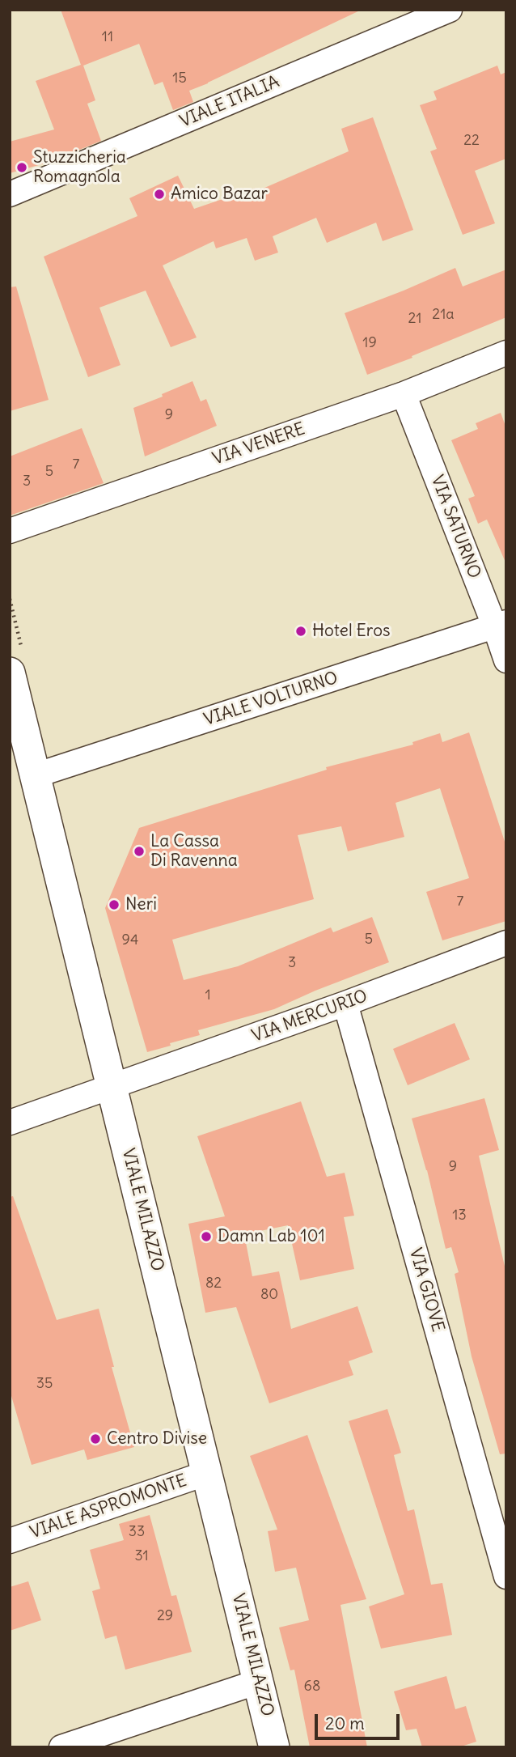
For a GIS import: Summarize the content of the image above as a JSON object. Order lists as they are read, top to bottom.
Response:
{
  "streets": {
    "street": [
      "VIALE ITALIA",
      "VIA VENERE",
      "VIA SATURNO",
      "VIALE VOLTURNO",
      "VIA MERCURIO",
      "VIALE MILAZZO",
      "VIA GIOVE",
      "VIALE ASPROMONTE"
    ]
  },
  "crossings": [
    ["VIA VENERE", "VIA SATURNO"],
    ["VIA SATURNO", "VIALE VOLTURNO"],
    ["VIALE VOLTURNO", "VIALE MILAZZO"],
    ["VIA MERCURIO", "VIALE MILAZZO"],
    ["VIA MERCURIO", "VIA GIOVE"],
    ["VIALE MILAZZO", "VIALE ASPROMONTE"]
  ],
  "places": [
    "Stuzzicheria Romagnola",
    "Amico Bazar",
    "Hotel Eros",
    "La Cassa Di Ravenna",
    "Neri",
    "Damn Lab 101",
    "Centro Divise"
  ],
  "house_numbers": [
    "11",
    "15",
    "22",
    "21a",
    "21",
    "19",
    "9",
    "7",
    "5",
    "3",
    "7",
    "5",
    "94",
    "3",
    "1",
    "9",
    "13",
    "82",
    "80",
    "35",
    "33",
    "31",
    "29",
    "68"
  ],
  "scale_bar": "20 m"
}
